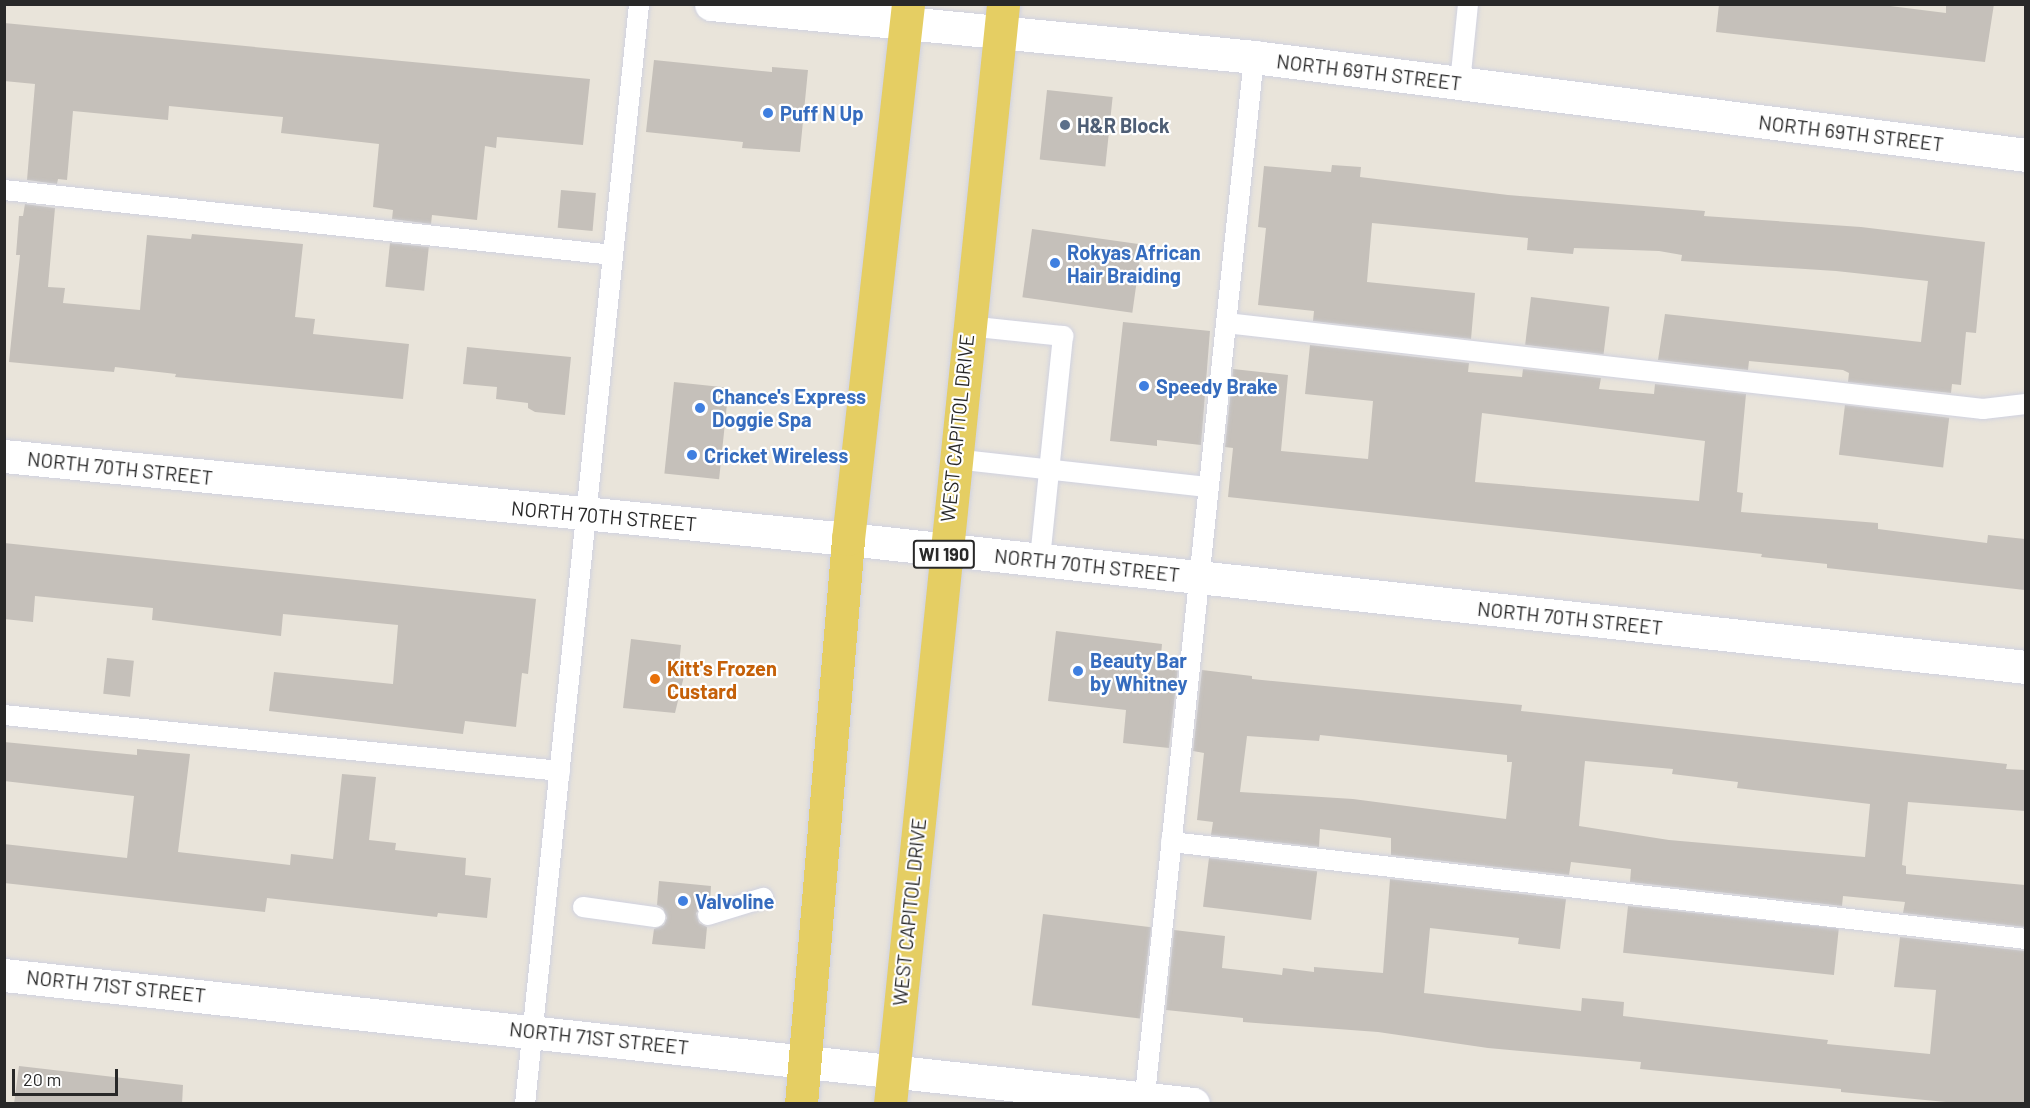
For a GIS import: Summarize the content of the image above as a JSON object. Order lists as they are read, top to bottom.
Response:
{
  "streets": {
    "main road": ["WEST CAPITOL DRIVE", "WI 190"],
    "street": ["NORTH 69TH STREET", "NORTH 70TH STREET", "NORTH 71ST STREET"]
  },
  "crossings": [
    ["NORTH 69TH STREET", "WEST CAPITOL DRIVE"],
    ["WEST CAPITOL DRIVE", "NORTH 70TH STREET"],
    ["WEST CAPITOL DRIVE", "NORTH 71ST STREET"]
  ],
  "places": [
    "Puff N Up",
    "H&R Block",
    "Rokyas African Hair Braiding",
    "Speedy Brake",
    "Chance's Express Doggie Spa",
    "Cricket Wireless",
    "Beauty Bar by Whitney",
    "Kitt's Frozen Custard",
    "Valvoline"
  ],
  "scale_bar": "20 m"
}
